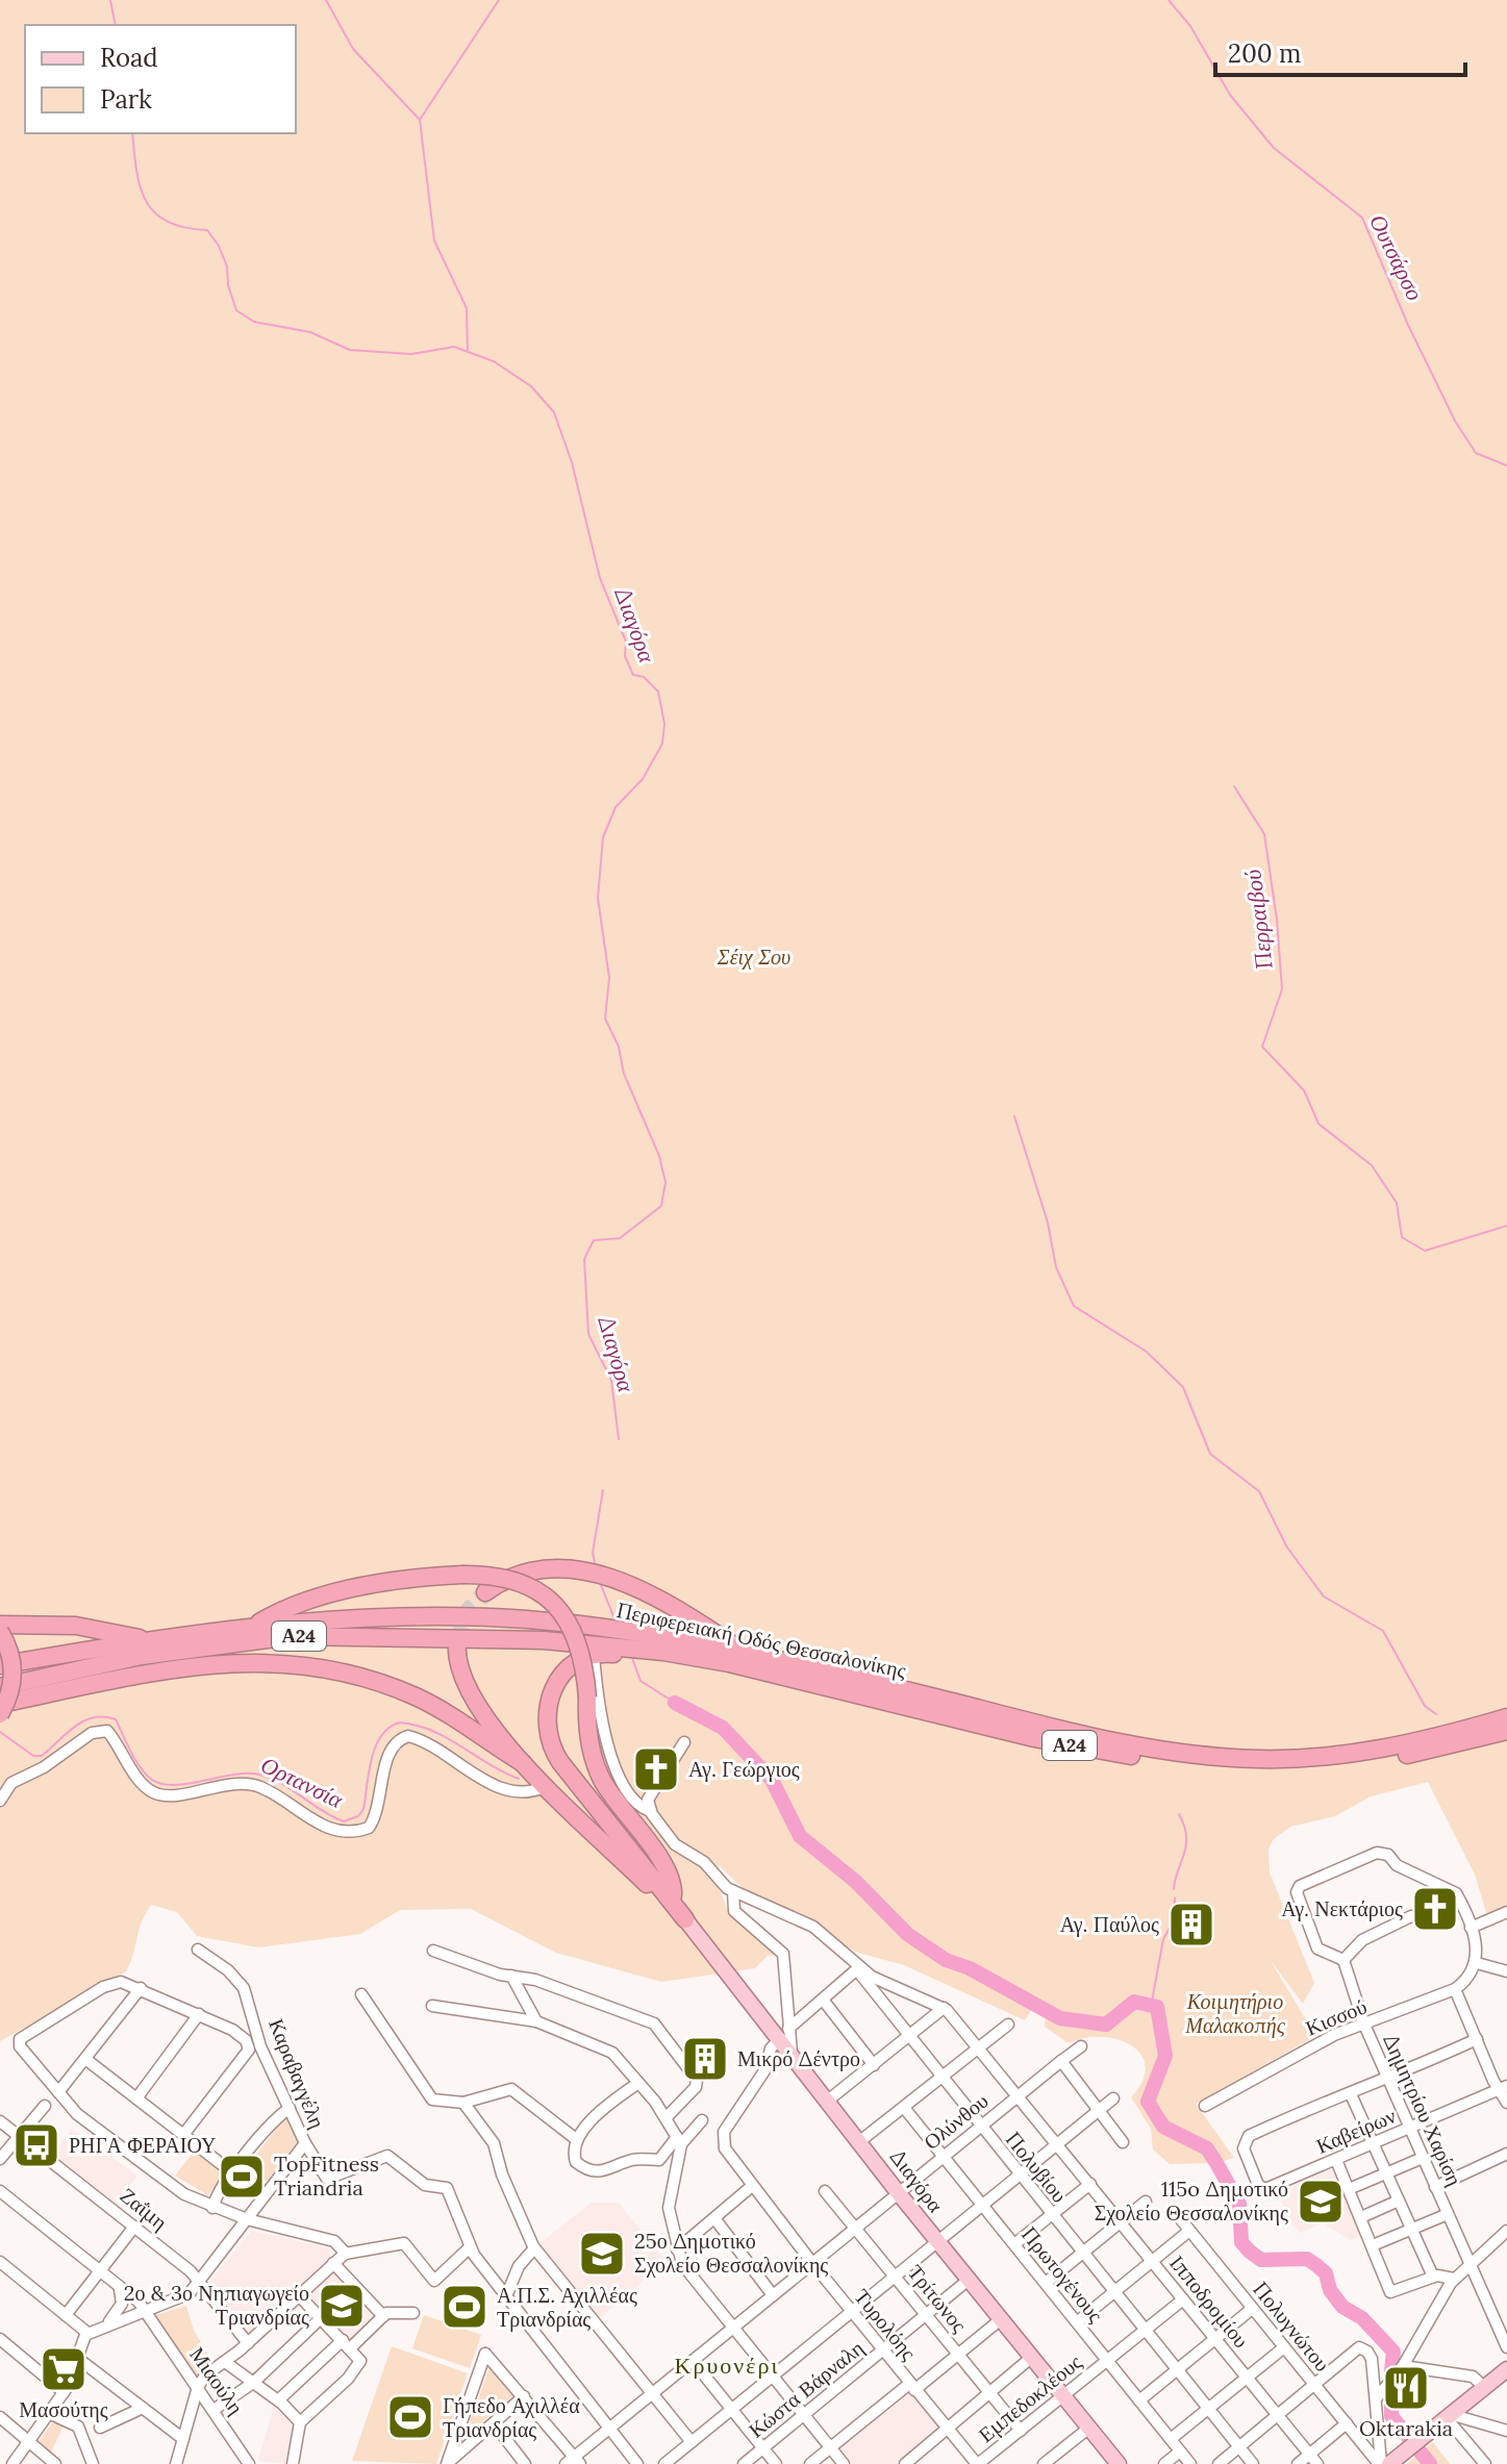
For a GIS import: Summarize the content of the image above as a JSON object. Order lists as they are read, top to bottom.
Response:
{
  "streets": {
    "highway": ["Α24", "Περιφερειακή Οδός Θεσσαλονίκης"],
    "main road": ["Διαγόρα"],
    "street": [
      "Κισσού",
      "Καραβαγγέλη",
      "Δημητρίου Χαρίση",
      "Ολύνθου",
      "Καβείρων",
      "Πολυβίου",
      "Ζαΐμη",
      "Πρωτογένους",
      "Τρίτωνος",
      "Ιπποδρομίου",
      "Τυρολόης",
      "Πολυγνώτου",
      "Μιαούλη",
      "Κώστα Βάρναλη",
      "Εμπεδοκλέους"
    ]
  },
  "crossings": [
    ["Κισσού", "Δημητρίου Χαρίση"],
    ["Δημητρίου Χαρίση", "Καβείρων"],
    ["Ολύνθου", "Πολυβίου"],
    ["Ολύνθου", "Διαγόρα"],
    ["Ολύνθου", "Πρωτογένους"],
    ["Ολύνθου", "Τρίτωνος"],
    ["Ολύνθου", "Ιπποδρομίου"],
    ["Ολύνθου", "Τυρολόης"],
    ["Πολυβίου", "Εμπεδοκλέους"],
    ["Διαγόρα", "Τυρολόης"],
    ["Διαγόρα", "Κώστα Βάρναλη"],
    ["Διαγόρα", "Εμπεδοκλέους"],
    ["Πρωτογένους", "Εμπεδοκλέους"],
    ["Τρίτωνος", "Κώστα Βάρναλη"],
    ["Τρίτωνος", "Εμπεδοκλέους"],
    ["Ιπποδρομίου", "Εμπεδοκλέους"],
    ["Τυρολόης", "Κώστα Βάρναλη"],
    ["Τυρολόης", "Εμπεδοκλέους"]
  ],
  "districts": ["Κρυονέρι"],
  "water": [
    "Ουτσάρσο",
    "Διαγόρα",
    "Περραιβού",
    "Ορτανσία"
  ],
  "parks": ["Σέιχ Σου", "Κοιμητήριο Μαλακοπής"],
  "places": {
    "church": ["Αγ. Γεώργιος", "Αγ. Νεκτάριος"],
    "building": ["Αγ. Παύλος", "Μικρό Δέντρο"],
    "bus stop": ["ΡΗΓΑ ΦΕΡΑΙΟΥ"],
    "sports": ["TopFitness Triandria", "Α.Π.Σ. Αχιλλέας Τριανδρίας", "Γήπεδο Αχιλλέα Τριανδρίας"],
    "school or university": ["115o Δημοτικό Σχολείο Θεσσαλονίκης", "25ο Δημοτικό Σχολείο Θεσσαλονίκης", "2ο & 3ο Νηπιαγωγείο Τριανδρίας"],
    "supermarket": ["Μασούτης"],
    "restaurant": ["Oktarakia"]
  },
  "legend": ["Road", "Park"],
  "scale_bar": "200 m"
}
